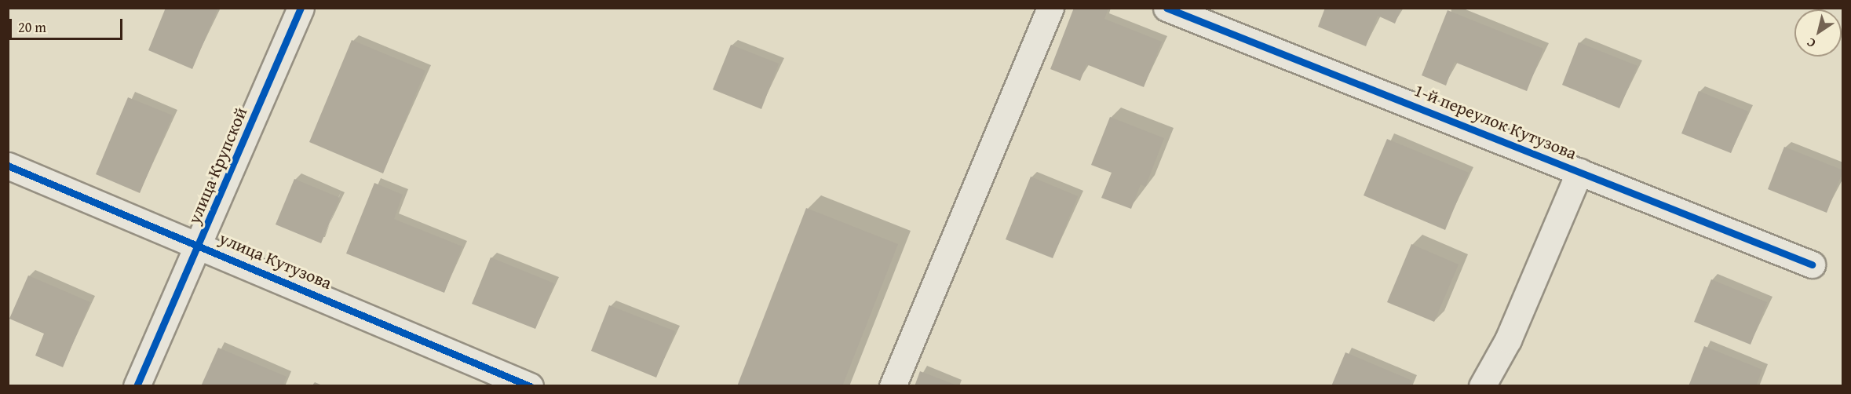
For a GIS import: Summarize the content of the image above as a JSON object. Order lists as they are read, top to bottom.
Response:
{
  "streets": {
    "street": ["1-й переулок Кутузова", "улица Крупской", "улица Кутузова"]
  },
  "crossings": [
    ["улица Крупской", "улица Кутузова"]
  ],
  "scale_bar": "20 m",
  "north": "bottom left"
}
